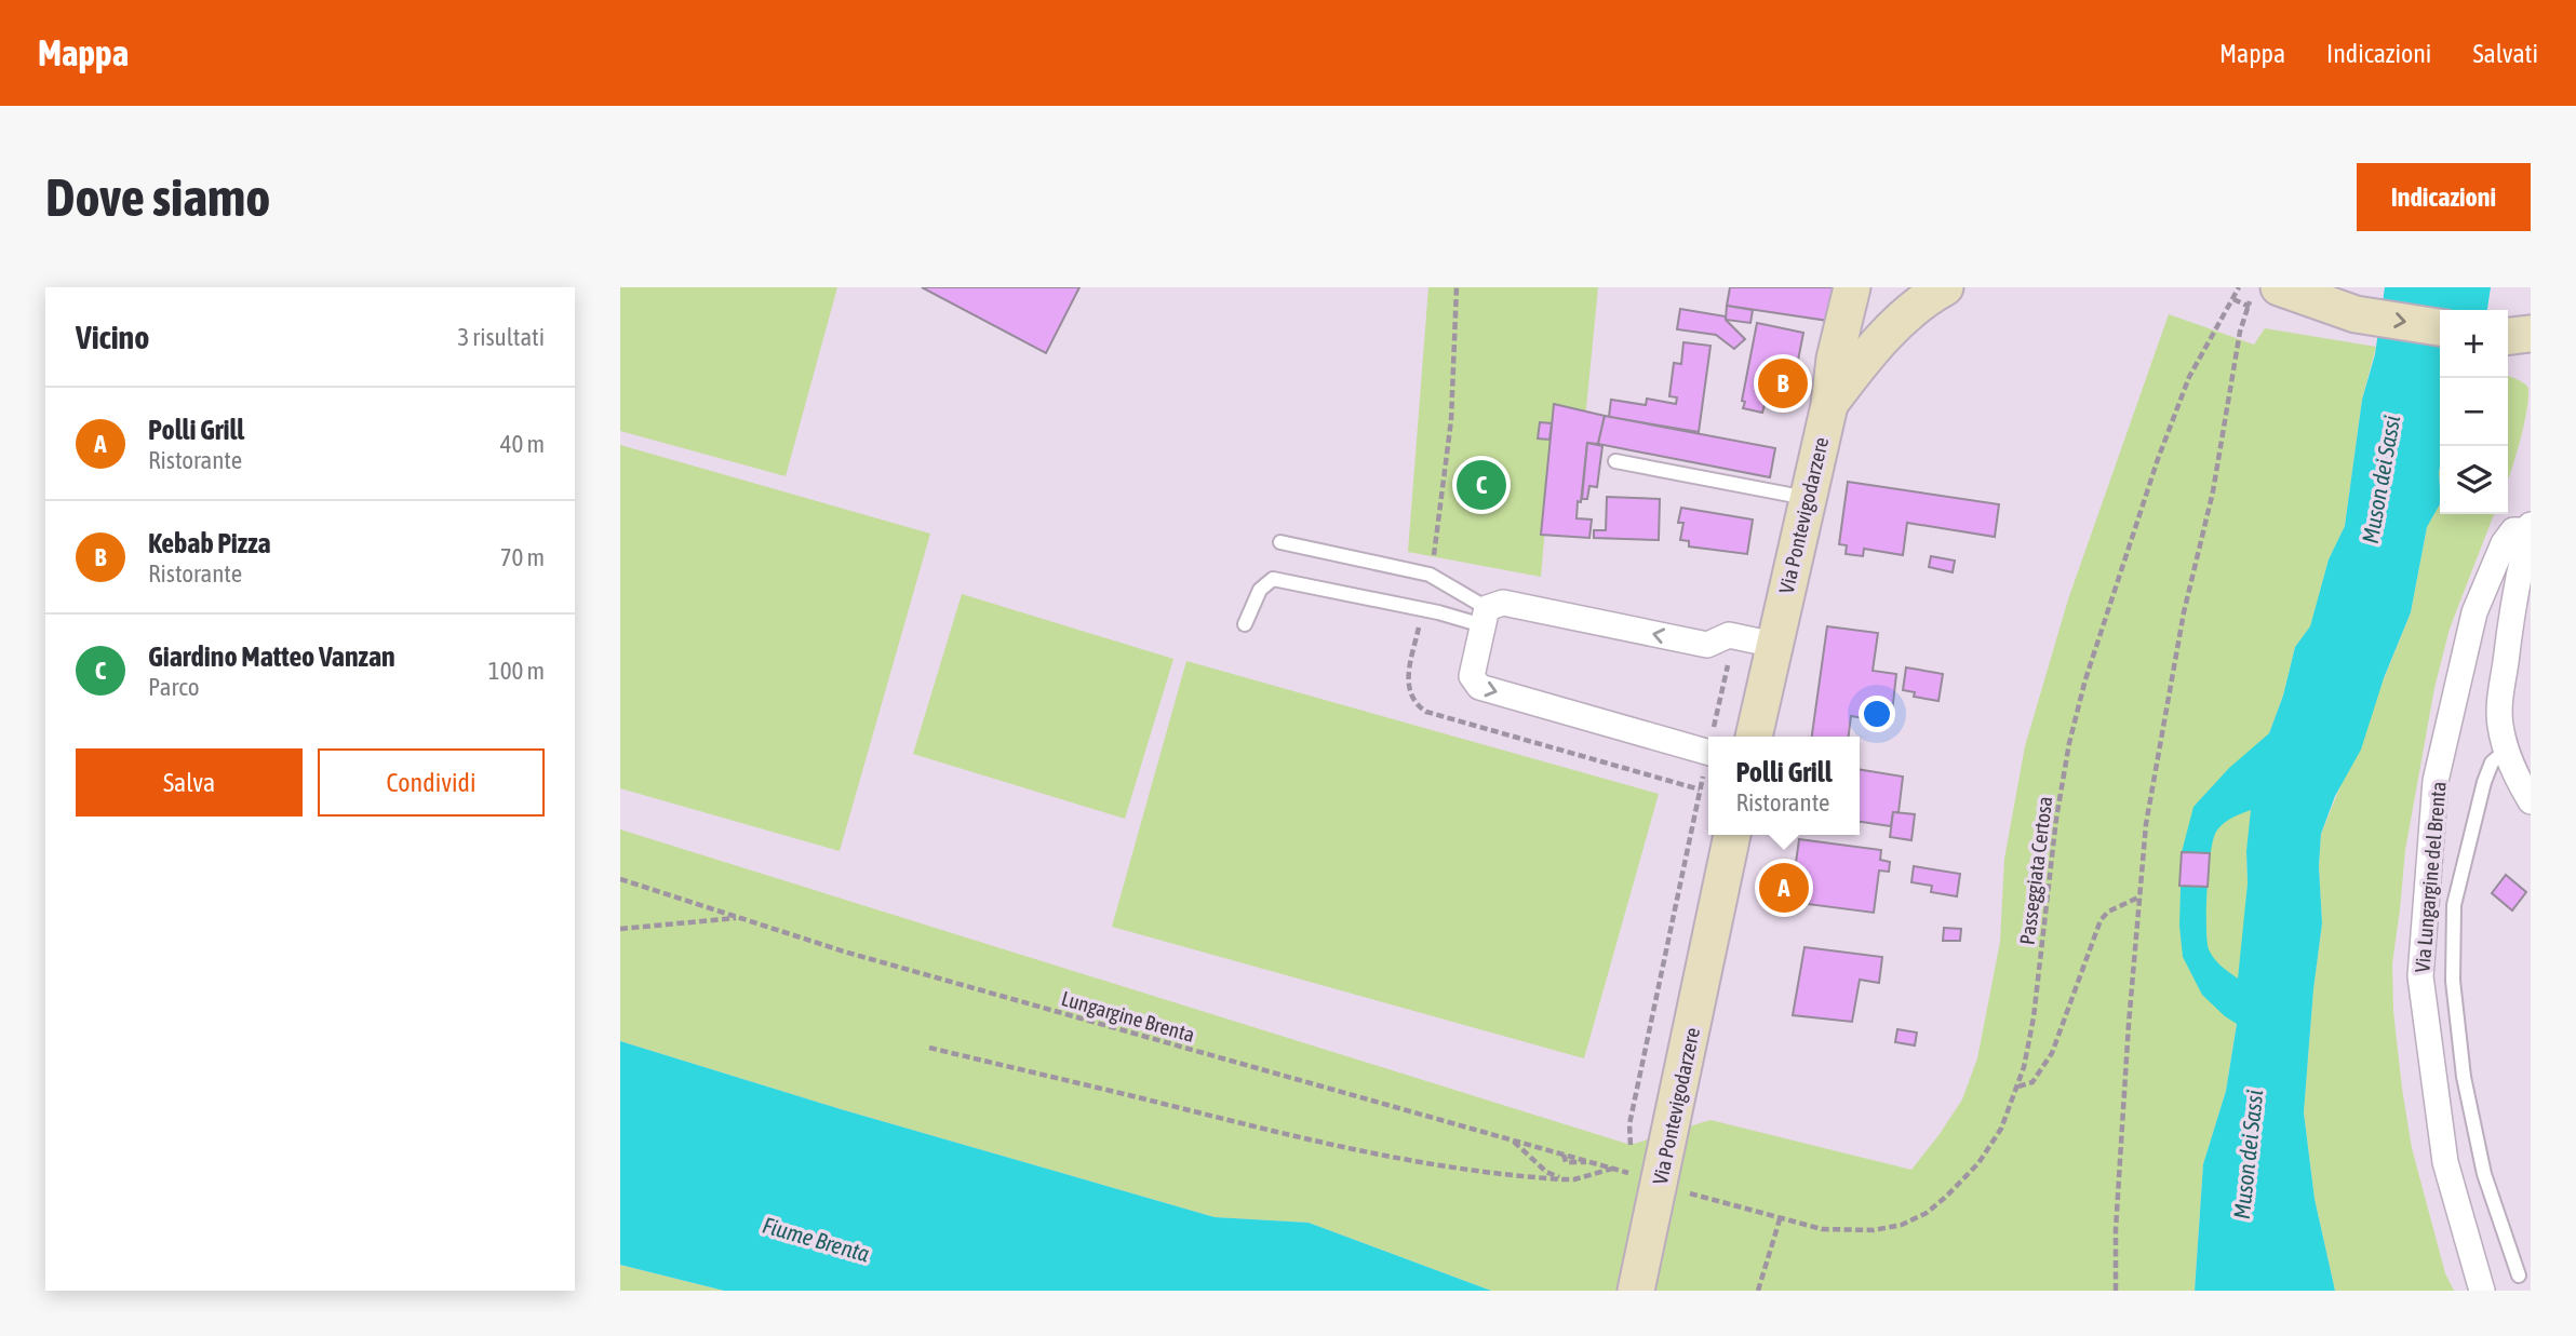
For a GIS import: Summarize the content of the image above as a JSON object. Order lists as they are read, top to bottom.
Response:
{
  "streets": {
    "main road": ["Via Pontevigodarzere"],
    "street": ["Via Lungargine del Brenta"],
    "path": ["Passeggiata Certosa", "Lungargine Brenta"]
  },
  "water": ["Muson dei Sassi", "Fiume Brenta"],
  "page": {
    "header": "Mappa",
    "nav": ["Mappa", "Indicazioni", "Salvati"],
    "buttons": [
      "Indicazioni",
      ["Salva", "Condividi"]
    ],
    "title": "Dove siamo",
    "heading": ["Vicino", "3 risultati"],
    "map_buttons": ["+", "−"],
    "pins": ["B", "C", "A"],
    "list": [
      {
        "mark": "A",
        "name": "Polli Grill",
        "note": "Ristorante",
        "value": "40 m"
      },
      {
        "mark": "B",
        "name": "Kebab Pizza",
        "note": "Ristorante",
        "value": "70 m"
      },
      {
        "mark": "C",
        "name": "Giardino Matteo Vanzan",
        "note": "Parco",
        "value": "100 m"
      }
    ],
    "popup": ["Polli Grill", "Ristorante"]
  }
}
